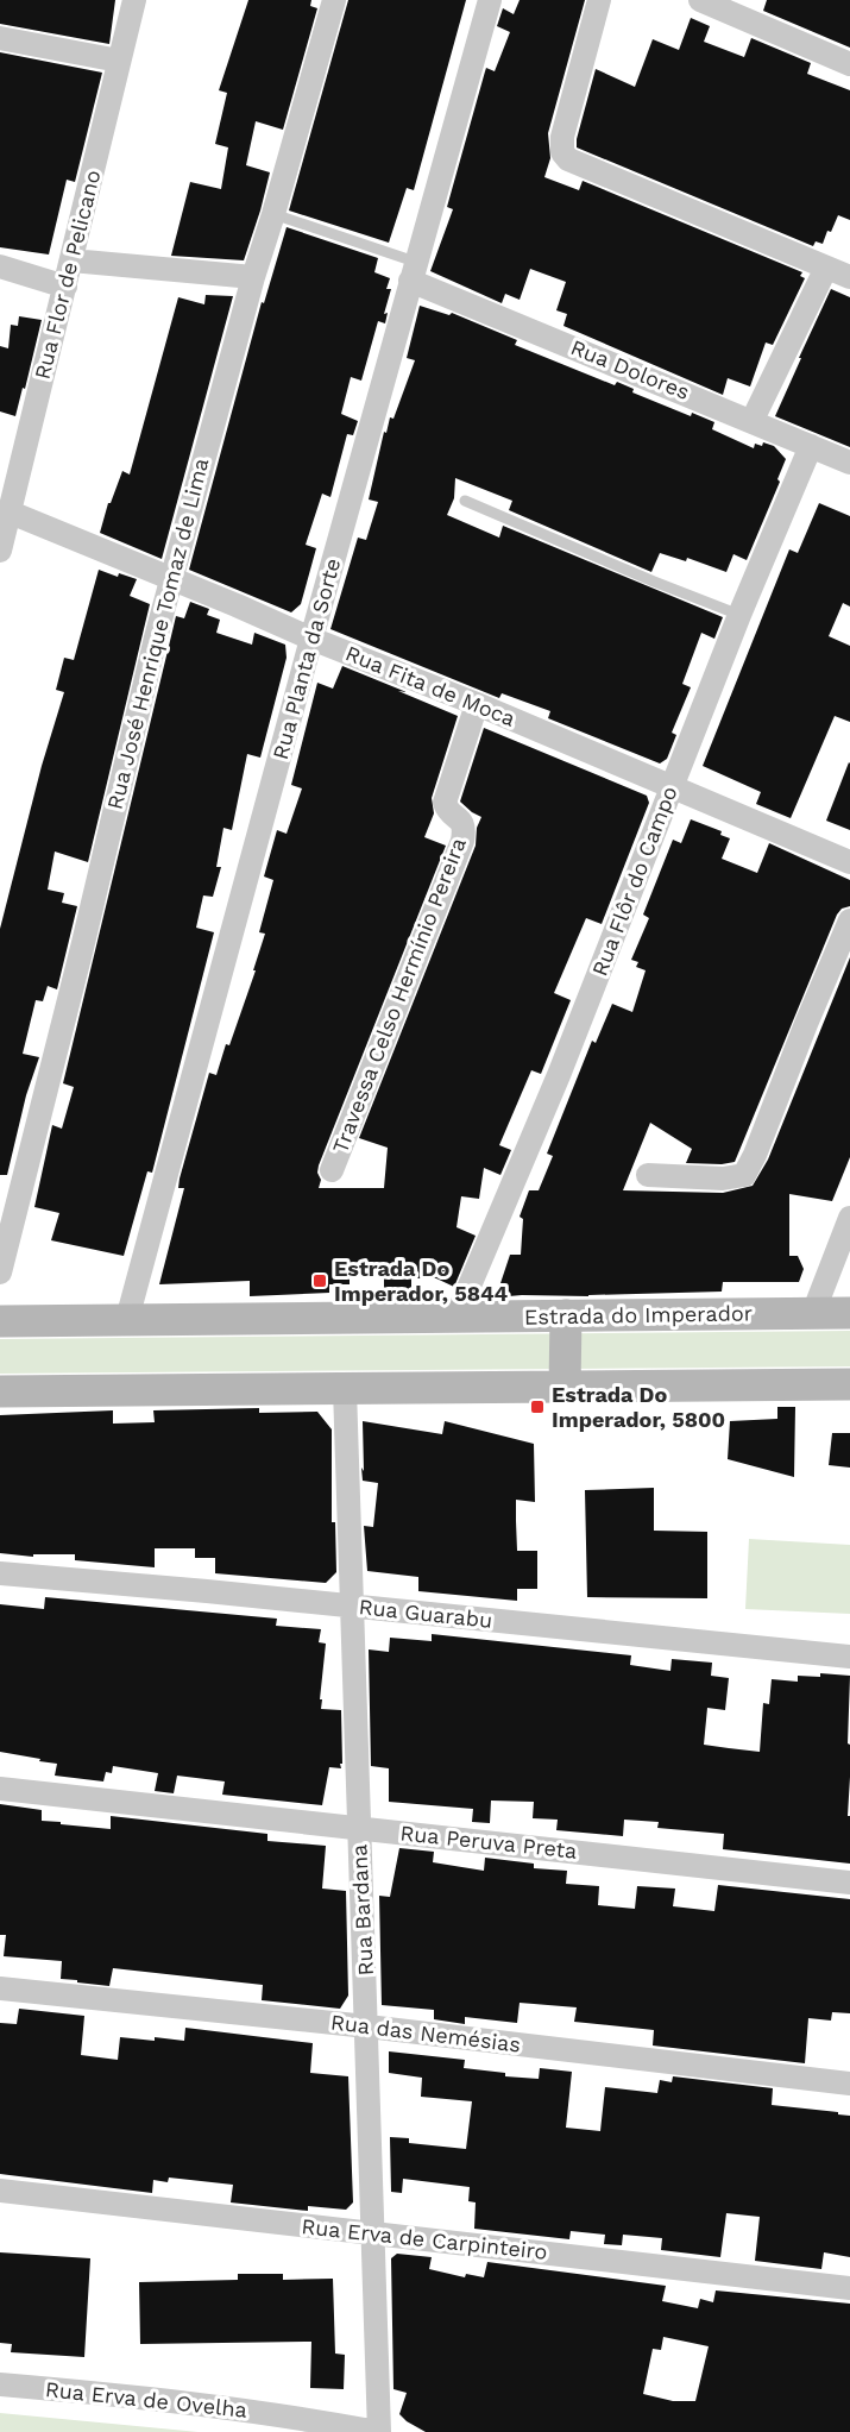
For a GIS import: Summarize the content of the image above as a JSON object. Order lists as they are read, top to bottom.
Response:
{
  "streets": {
    "main road": ["Estrada do Imperador"],
    "street": [
      "Rua Flor de Pelicano",
      "Rua Dolores",
      "Rua José Henrique Tomaz de Lima",
      "Rua Planta da Sorte",
      "Rua Fita de Moca",
      "Rua Flôr do Campo",
      "Travessa Celso Hermínio Pereira",
      "Rua Guarabu",
      "Rua Peruva Preta",
      "Rua Bardana",
      "Rua das Nemésias",
      "Rua Erva de Carpinteiro",
      "Rua Erva de Ovelha"
    ]
  },
  "crossings": [
    ["Rua Flor de Pelicano", "Rua Fita de Moca"],
    ["Rua Dolores", "Rua Planta da Sorte"],
    ["Rua Dolores", "Rua Flôr do Campo"],
    ["Rua José Henrique Tomaz de Lima", "Rua Fita de Moca"],
    ["Rua Planta da Sorte", "Rua Fita de Moca"],
    ["Rua Planta da Sorte", "Estrada do Imperador"],
    ["Rua Fita de Moca", "Rua Flôr do Campo"],
    ["Rua Fita de Moca", "Travessa Celso Hermínio Pereira"],
    ["Rua Flôr do Campo", "Estrada do Imperador"],
    ["Rua Guarabu", "Rua Bardana"],
    ["Rua Peruva Preta", "Rua Bardana"],
    ["Rua Bardana", "Rua das Nemésias"],
    ["Rua Bardana", "Rua Erva de Carpinteiro"],
    ["Rua Bardana", "Rua Erva de Ovelha"]
  ],
  "places": {
    "transit": ["Estrada Do Imperador, 5844", "Estrada Do Imperador, 5800"]
  }
}
